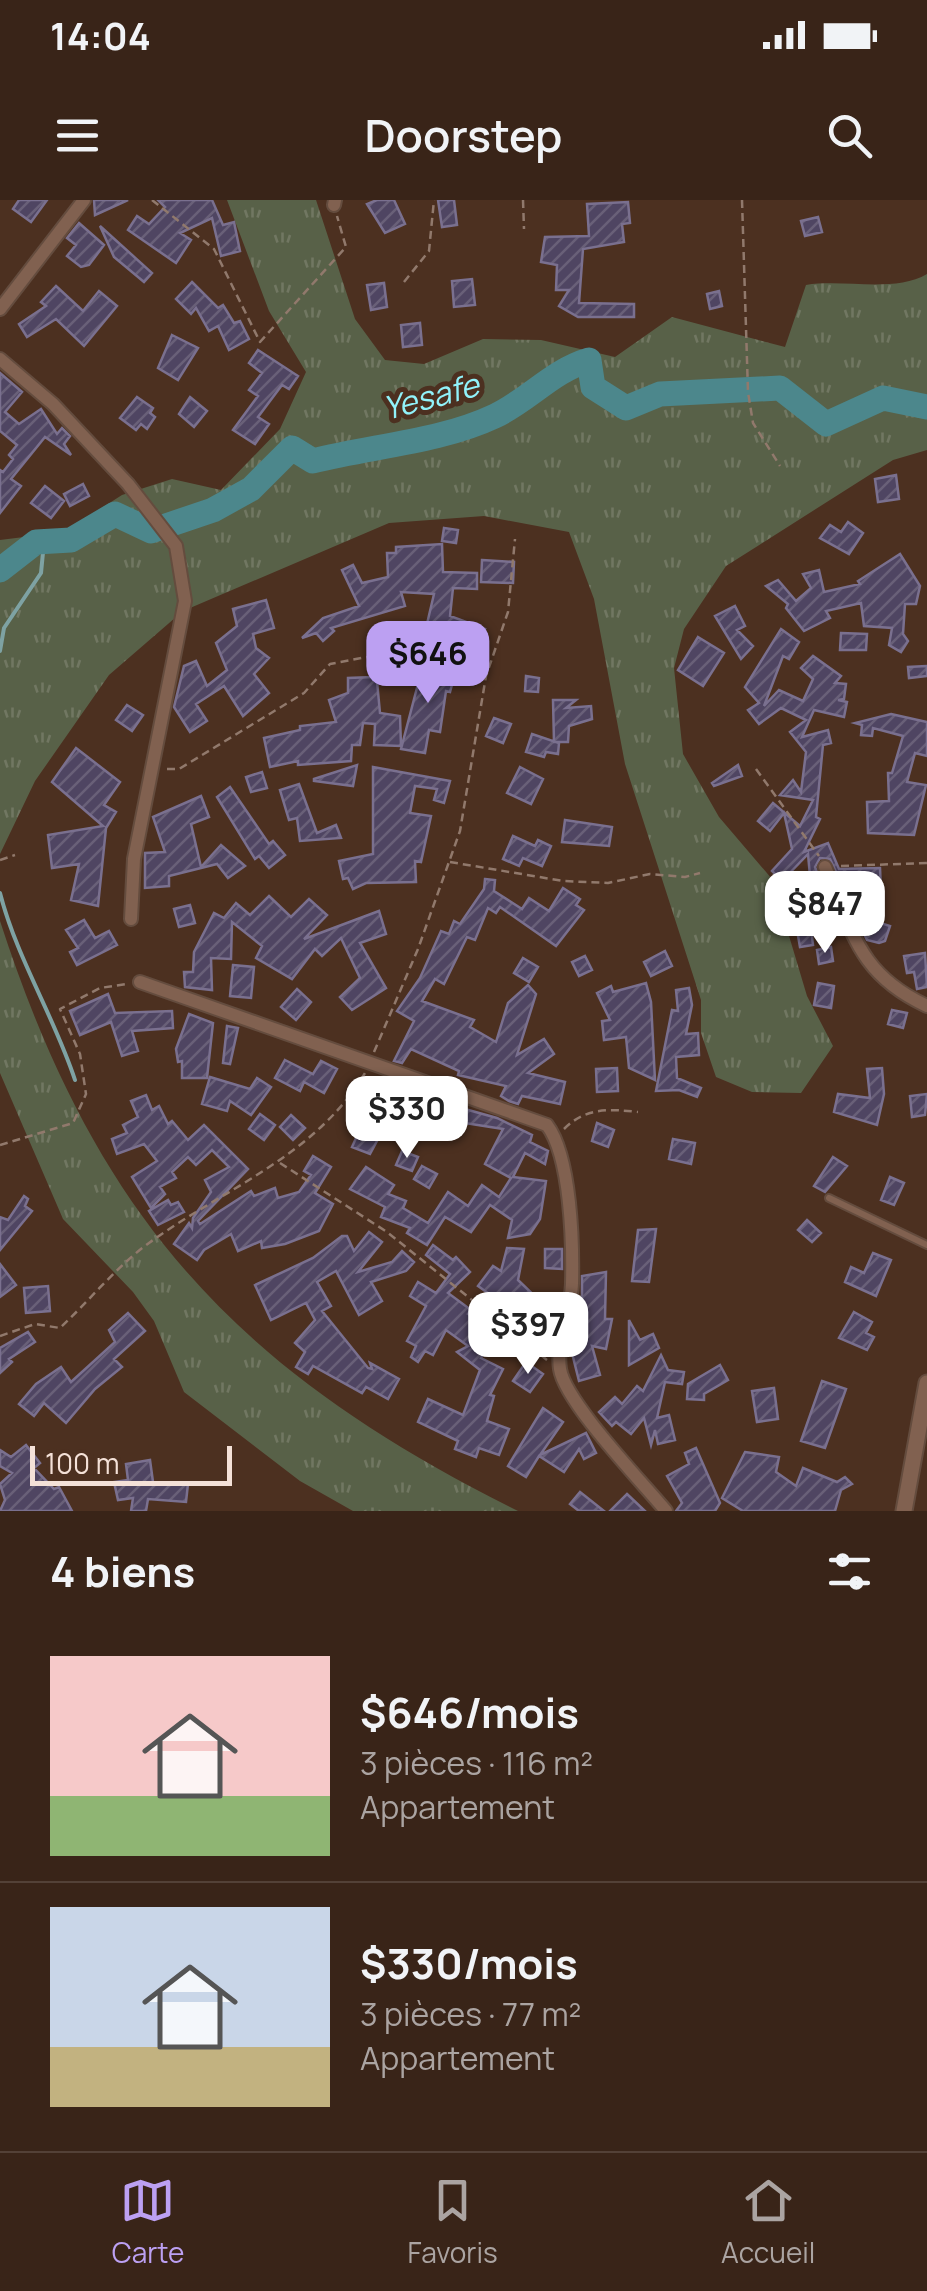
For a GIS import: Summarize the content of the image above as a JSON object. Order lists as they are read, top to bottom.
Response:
{
  "water": ["Yesafe"],
  "scale_bar": "100 m",
  "page": {
    "status": "14:04",
    "header": "Doorstep",
    "price": [
      "$646",
      "$847",
      "$330",
      "$397"
    ],
    "scale": "100 m",
    "heading": "4 biens",
    "list": [
      {
        "name": "$646/mois",
        "note": "3 pièces · 116 m² · Appartement"
      },
      {
        "name": "$330/mois",
        "note": "3 pièces · 77 m² · Appartement"
      }
    ],
    "tabs": ["Carte", "Favoris", "Accueil"]
  }
}
